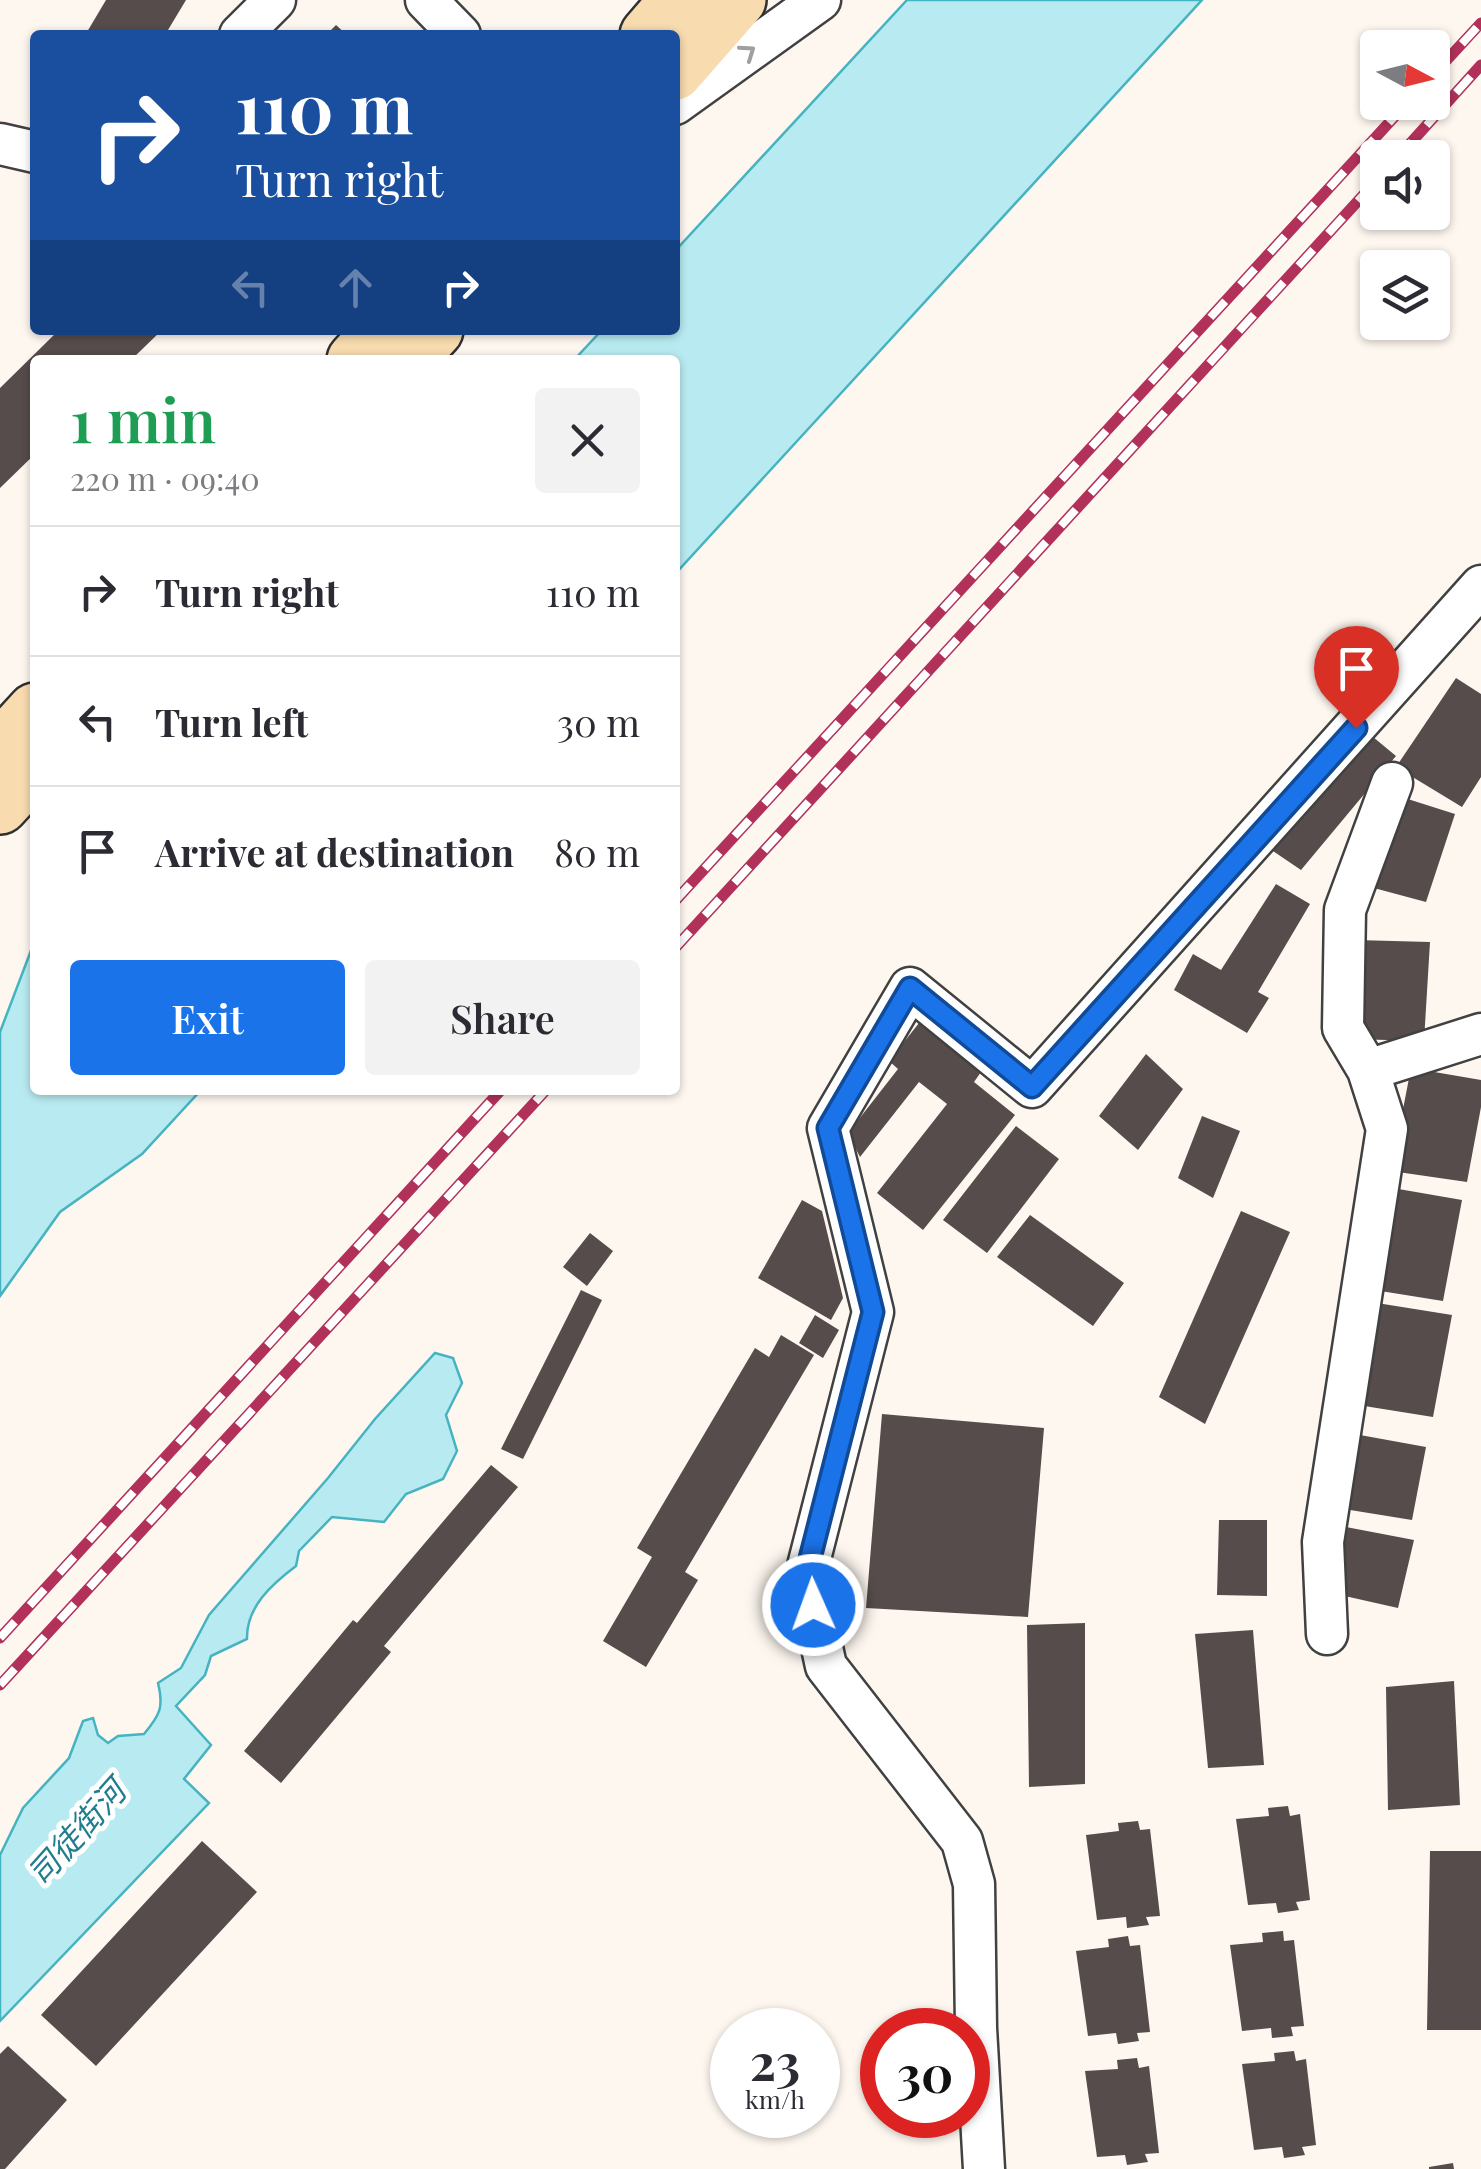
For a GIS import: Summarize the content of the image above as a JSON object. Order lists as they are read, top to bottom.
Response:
{
  "water": ["司徒街河"],
  "north": "right",
  "page": {
    "turn": ["110 m", "Turn right"],
    "heading": ["1 min", "220 m · 09:40"],
    "list": [
      {
        "name": "Turn right",
        "value": "110 m"
      },
      {
        "name": "Turn left",
        "value": "30 m"
      },
      {
        "name": "Arrive at destination",
        "value": "80 m"
      }
    ],
    "buttons": ["Exit", "Share"],
    "speed": "23 km/h",
    "limit": "30"
  }
}
